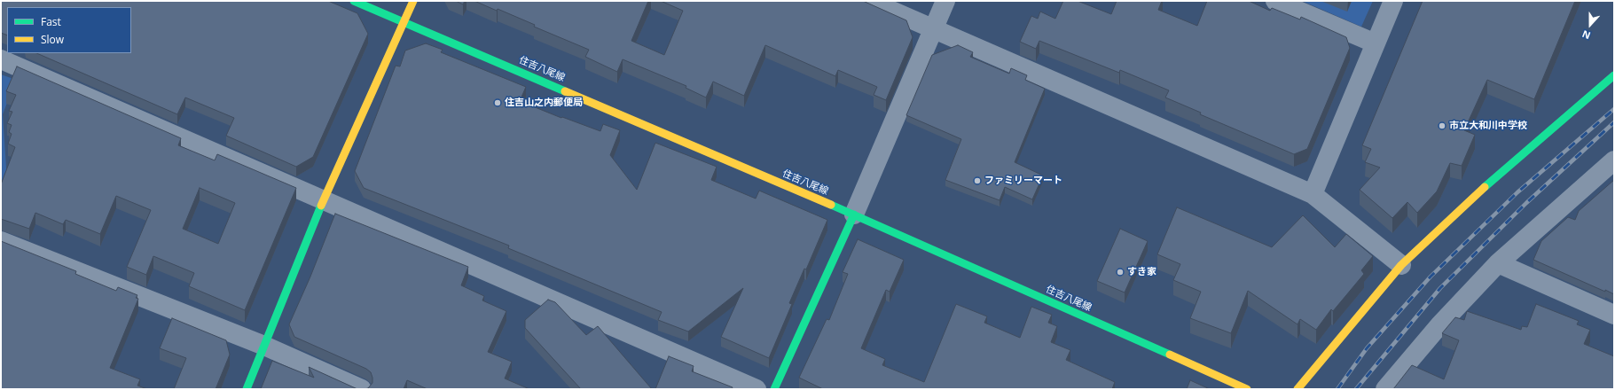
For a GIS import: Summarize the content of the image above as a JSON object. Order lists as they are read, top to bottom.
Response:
{
  "streets": {
    "street": ["住吉八尾線"]
  },
  "places": [
    "住吉山之内郵便局",
    "市立大和川中学校",
    "ファミリーマート",
    "すき家"
  ],
  "legend": ["Fast", "Slow"],
  "north": "bottom"
}
